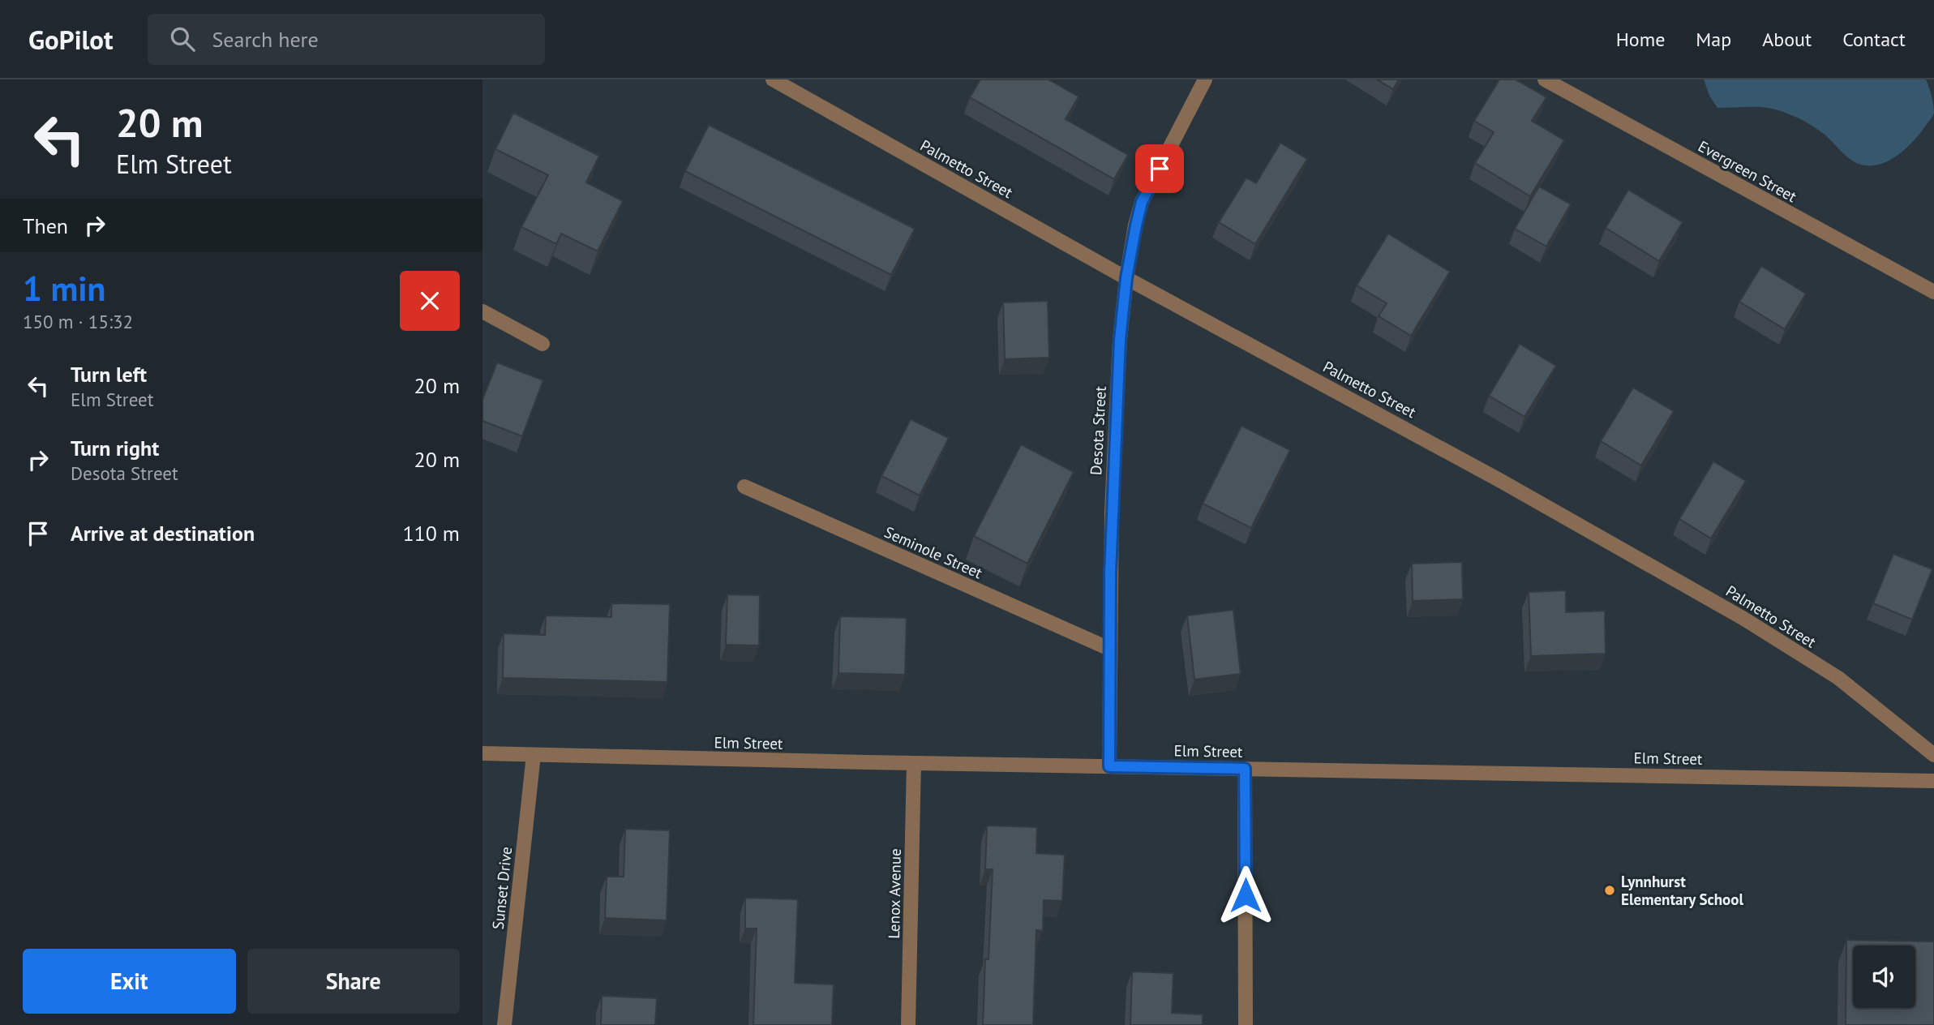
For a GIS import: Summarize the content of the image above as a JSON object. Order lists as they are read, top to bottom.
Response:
{
  "streets": {
    "street": [
      "Palmetto Street",
      "Evergreen Street",
      "Desota Street",
      "Seminole Street",
      "Elm Street",
      "Sunset Drive",
      "Lenox Avenue"
    ]
  },
  "crossings": [
    ["Palmetto Street", "Desota Street"],
    ["Desota Street", "Seminole Street"],
    ["Desota Street", "Elm Street"],
    ["Elm Street", "Sunset Drive"],
    ["Elm Street", "Lenox Avenue"]
  ],
  "places": ["Lynnhurst Elementary School"],
  "page": {
    "header": "GoPilot",
    "search": "Search here",
    "nav": [
      "Home",
      "Map",
      "About",
      "Contact"
    ],
    "turn": ["20 m", "Elm Street"],
    "then": "Then",
    "heading": ["1 min", "150 m · 15:32"],
    "list": [
      {
        "name": "Turn left",
        "note": "Elm Street",
        "value": "20 m"
      },
      {
        "name": "Turn right",
        "note": "Desota Street",
        "value": "20 m"
      },
      {
        "name": "Arrive at destination",
        "value": "110 m"
      }
    ],
    "buttons": ["Exit", "Share"]
  }
}
